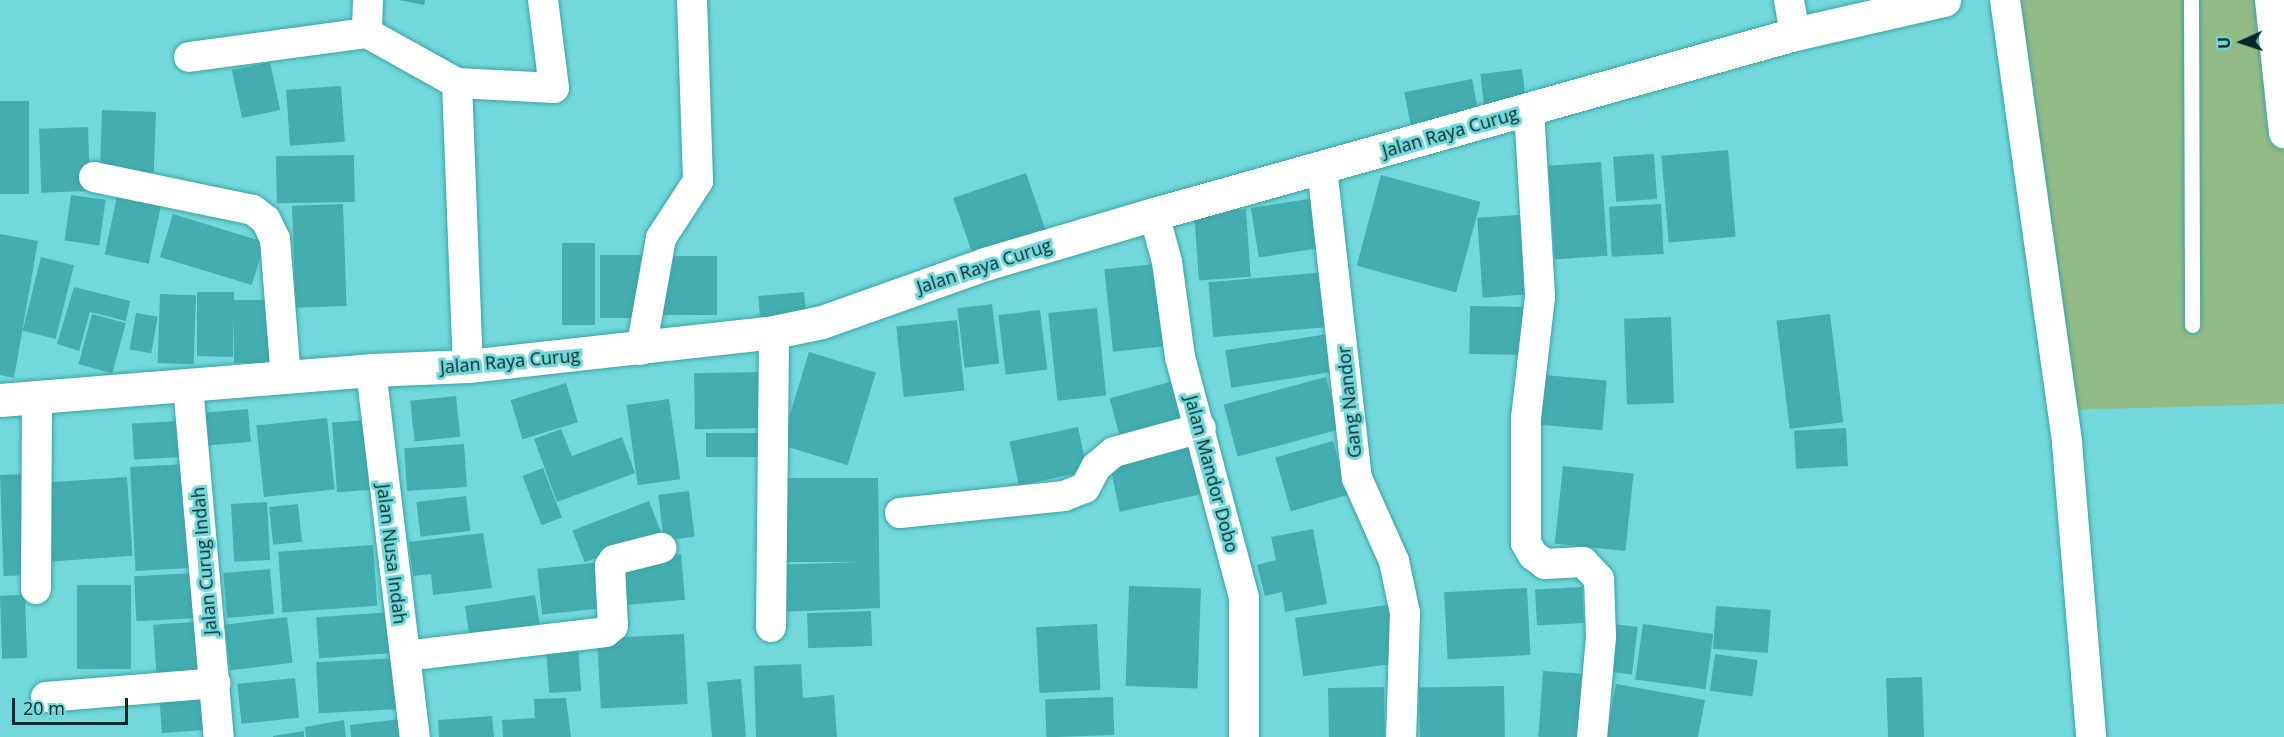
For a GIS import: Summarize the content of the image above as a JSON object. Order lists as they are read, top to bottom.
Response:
{
  "streets": {
    "main road": ["Jalan Raya Curug"],
    "street": [
      "Gang Nandor",
      "Jalan Mandor Dobo",
      "Jalan Nusa Indah",
      "Jalan Curug Indah"
    ]
  },
  "crossings": [
    ["Jalan Raya Curug", "Gang Nandor"],
    ["Jalan Raya Curug", "Jalan Mandor Dobo"],
    ["Jalan Raya Curug", "Jalan Nusa Indah"],
    ["Jalan Raya Curug", "Jalan Curug Indah"]
  ],
  "scale_bar": "20 m",
  "north": "left"
}
